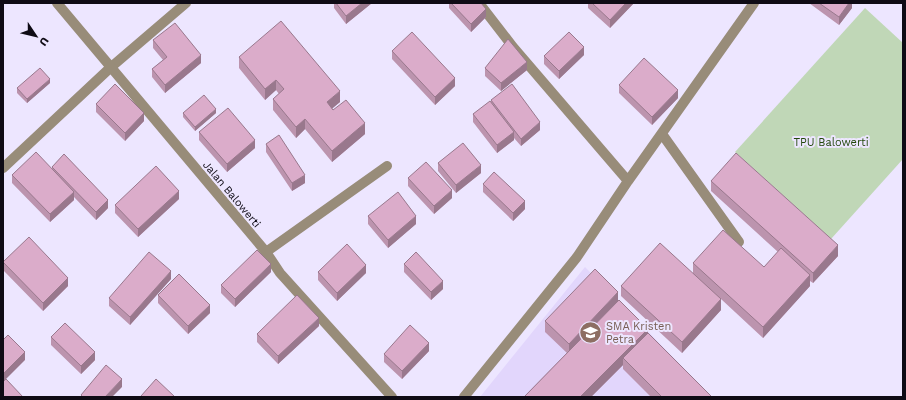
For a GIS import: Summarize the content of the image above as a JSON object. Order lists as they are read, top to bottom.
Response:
{
  "streets": {
    "street": ["Jalan Balowerti"]
  },
  "parks": ["TPU Balowerti"],
  "places": {
    "school or university": ["SMA Kristen Petra"]
  },
  "north": "bottom right"
}
